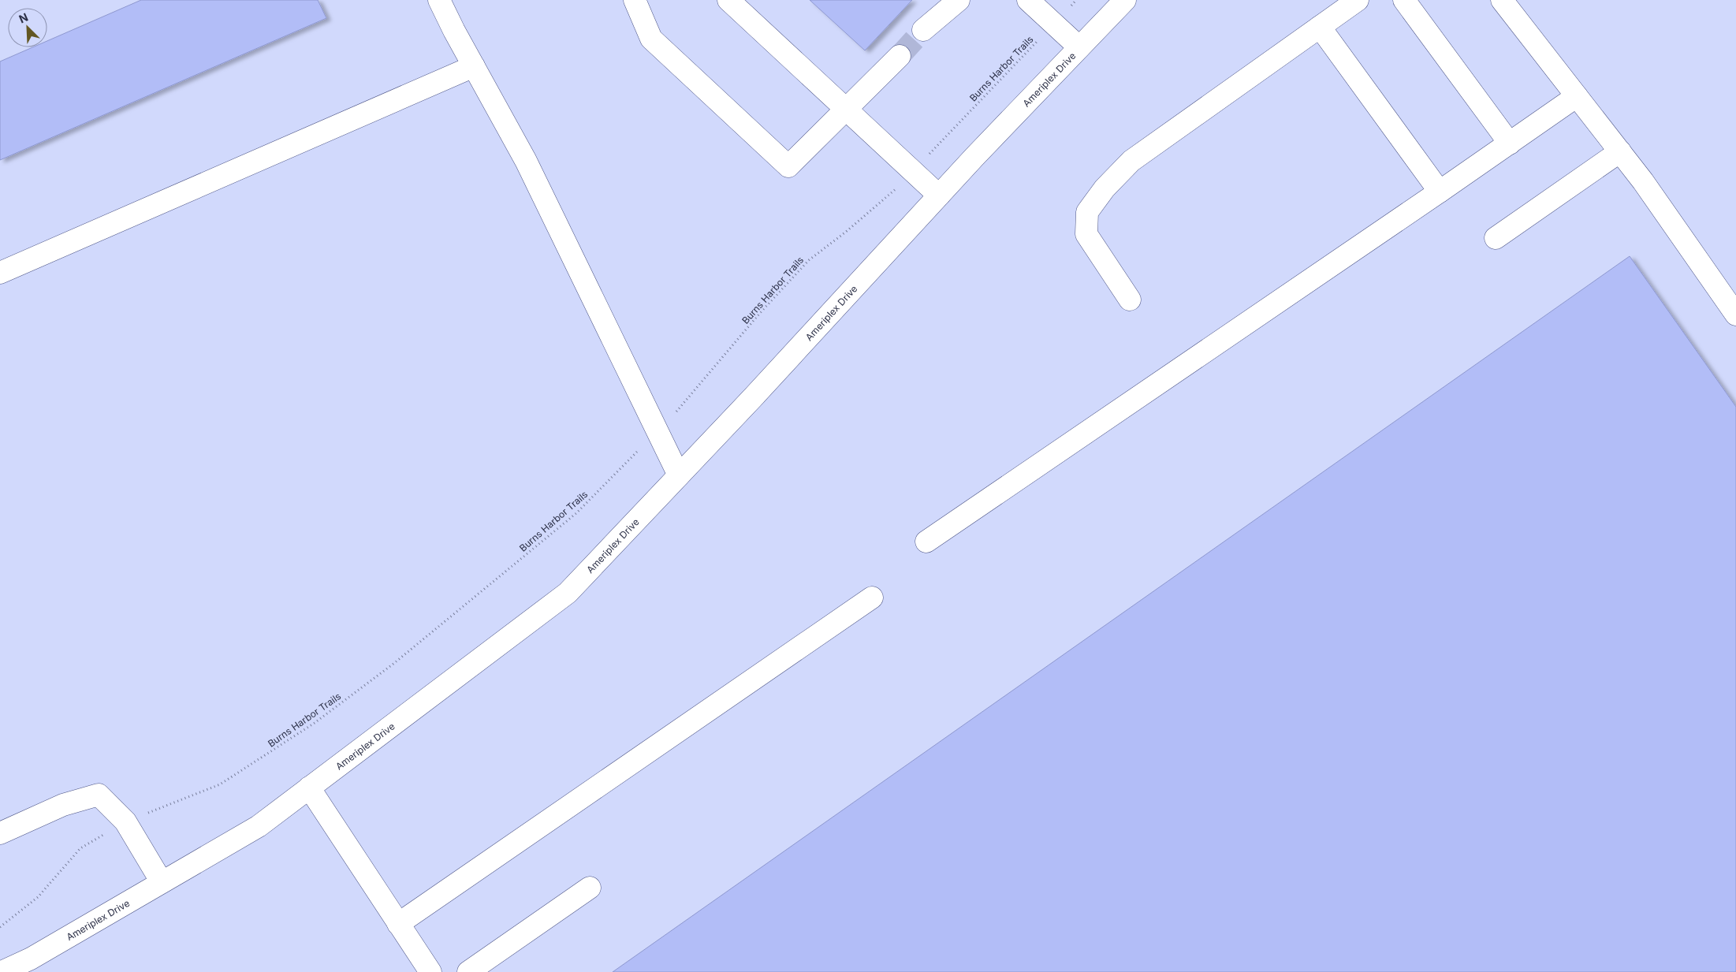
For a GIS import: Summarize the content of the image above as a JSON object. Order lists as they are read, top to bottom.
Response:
{
  "streets": {
    "street": ["Ameriplex Drive"],
    "path": ["Burns Harbor Trails"]
  },
  "north": "top left"
}
